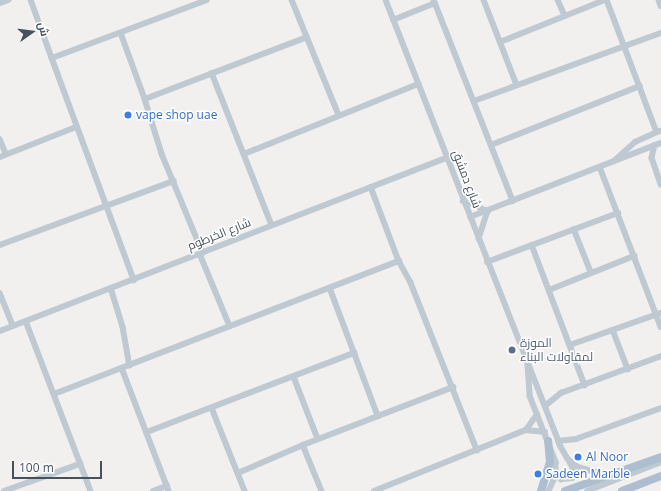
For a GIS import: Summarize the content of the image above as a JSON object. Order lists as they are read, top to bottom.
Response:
{
  "streets": {
    "street": ["شارع دمشق", "شارع الخرطوم"]
  },
  "crossings": [
    ["شارع دمشق", "شارع الخرطوم"]
  ],
  "places": [
    "vape shop uae",
    "الموزة لمقاولات البناء",
    "Al Noor",
    "Sadeen Marble"
  ],
  "scale_bar": "100 m",
  "north": "right"
}
